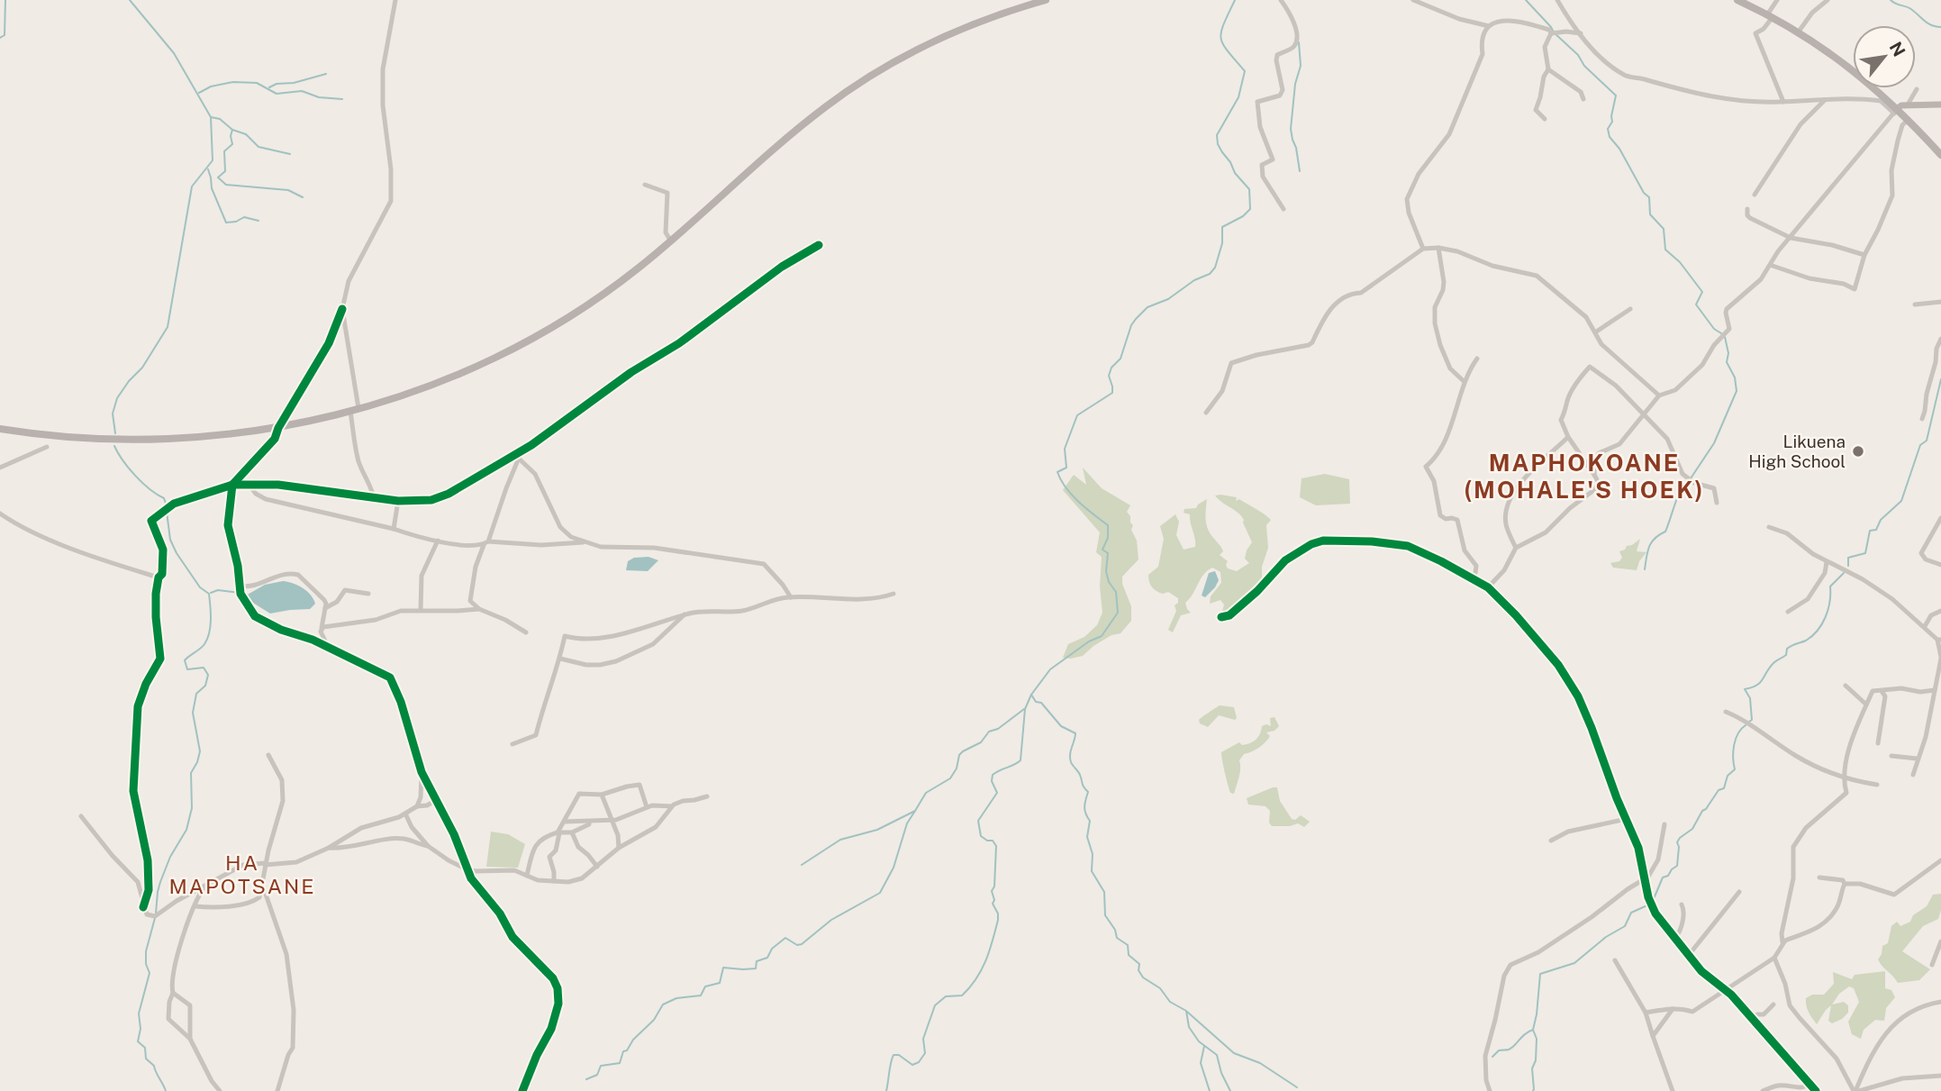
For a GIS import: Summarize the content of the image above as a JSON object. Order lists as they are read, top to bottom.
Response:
{
  "districts": ["MAPHOKOANE (MOHALE'S HOEK)", "HA MAPOTSANE"],
  "places": ["Likuena High School"],
  "north": "top right"
}
